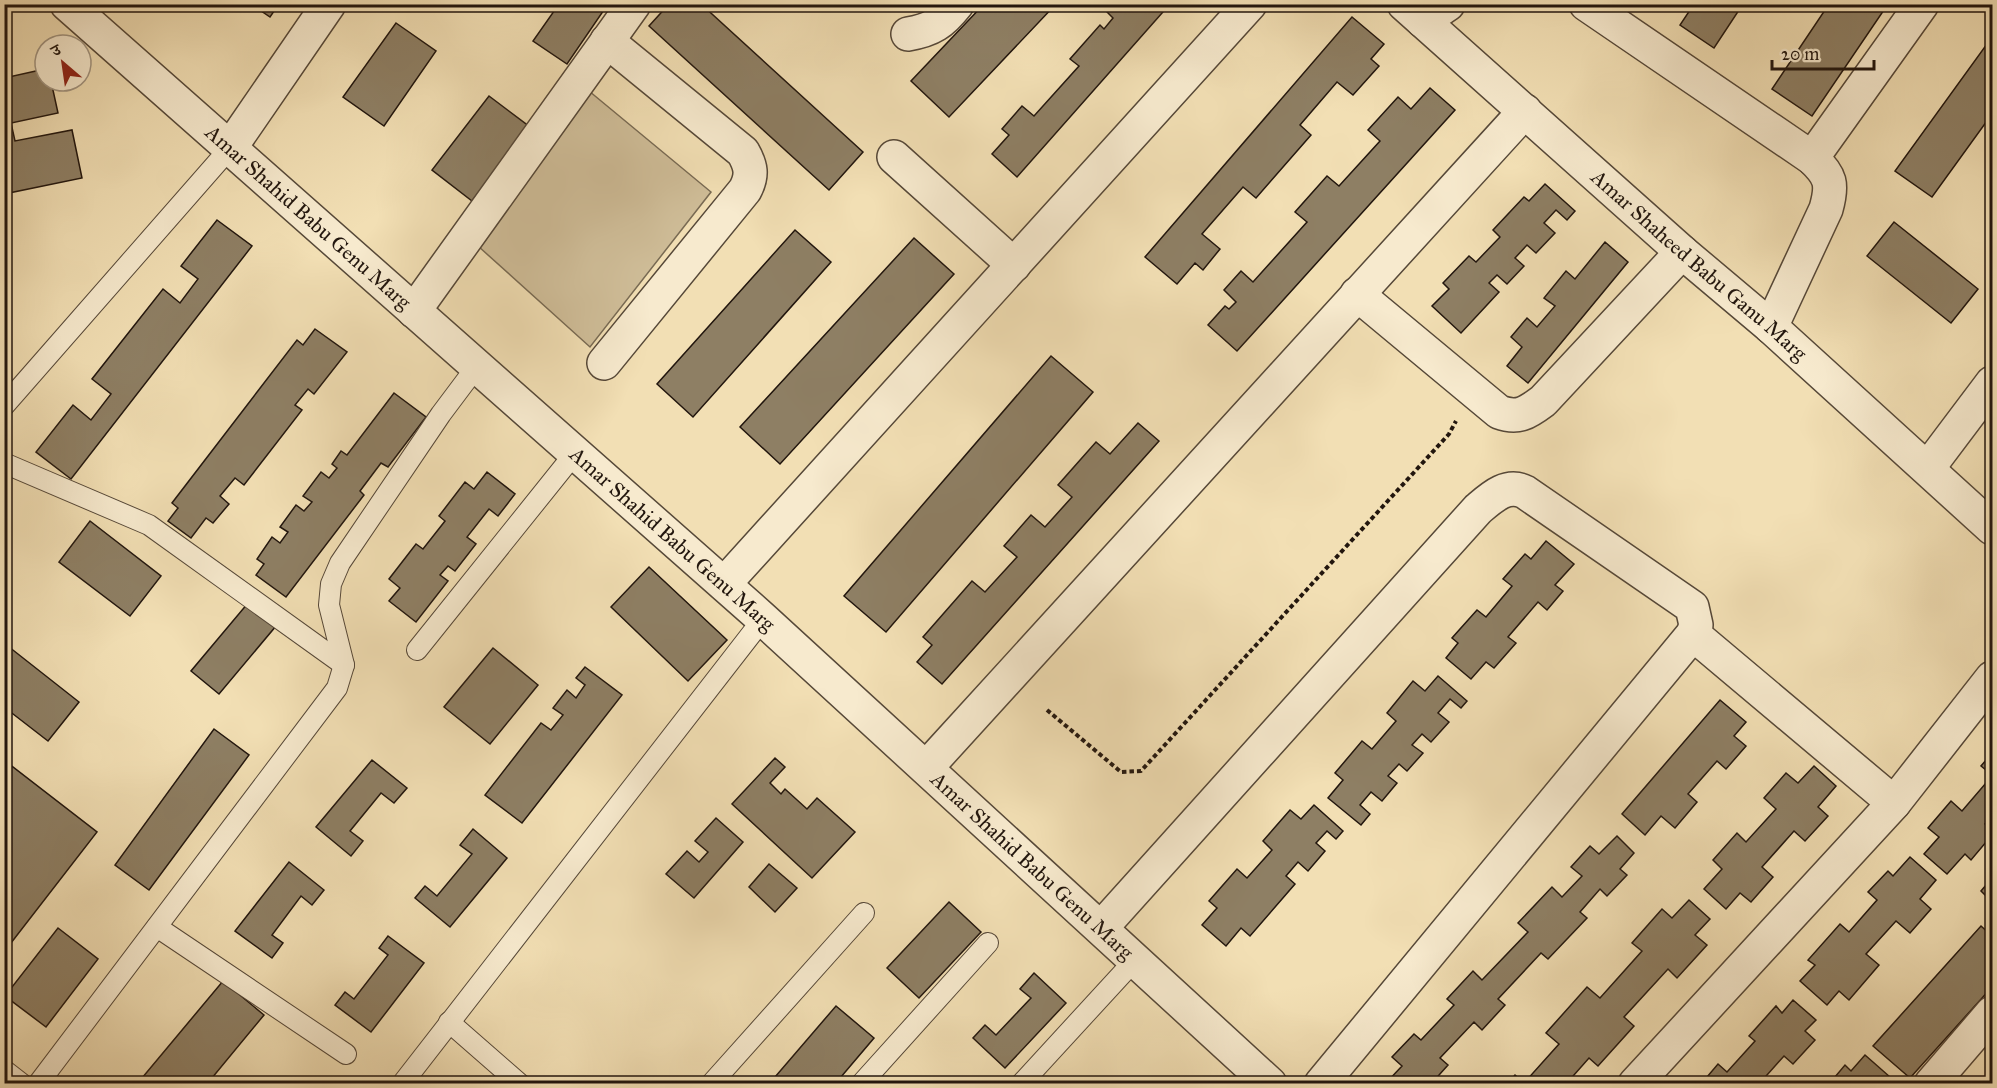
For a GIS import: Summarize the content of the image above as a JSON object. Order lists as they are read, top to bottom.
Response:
{
  "streets": {
    "street": ["Amar Shahid Babu Genu Marg", "Amar Shaheed Babu Ganu Marg"]
  },
  "scale_bar": "20 m",
  "north": "top left"
}
